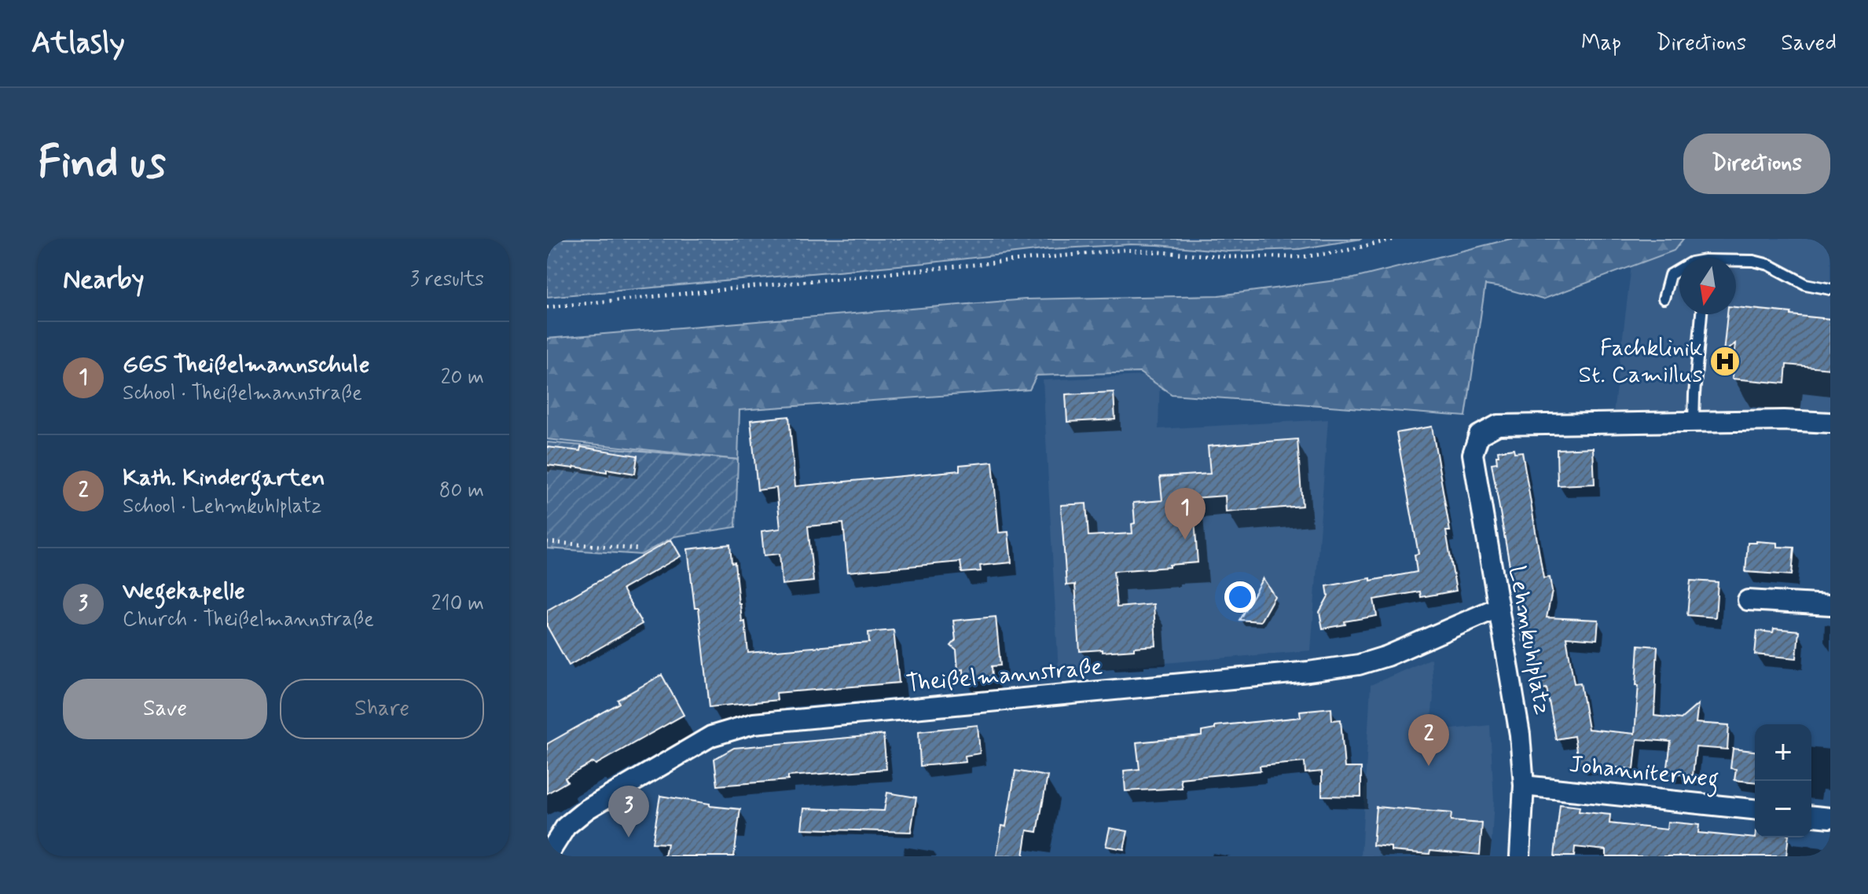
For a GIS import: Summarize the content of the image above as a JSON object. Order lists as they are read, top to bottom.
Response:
{
  "streets": {
    "street": ["Lehmkuhlplatz", "Theißelmannstraße", "Johanniterweg"]
  },
  "crossings": [
    ["Lehmkuhlplatz", "Theißelmannstraße"],
    ["Lehmkuhlplatz", "Johanniterweg"]
  ],
  "places": {
    "hospital": ["Fachklinik St. Camillus"]
  },
  "north": "bottom",
  "page": {
    "header": "Atlasly",
    "nav": ["Map", "Directions", "Saved"],
    "buttons": [
      "Directions",
      ["Save", "Share"]
    ],
    "title": "Find us",
    "heading": ["Nearby", "3 results"],
    "list": [
      {
        "mark": "1",
        "name": "GGS Theißelmannschule",
        "note": "School · Theißelmannstraße",
        "value": "20 m"
      },
      {
        "mark": "2",
        "name": "Kath. Kindergarten",
        "note": "School · Lehmkuhlplatz",
        "value": "80 m"
      },
      {
        "mark": "3",
        "name": "Wegekapelle",
        "note": "Church · Theißelmannstraße",
        "value": "210 m"
      }
    ],
    "pins": ["1", "2", "3"],
    "map_buttons": ["+", "−"]
  }
}
